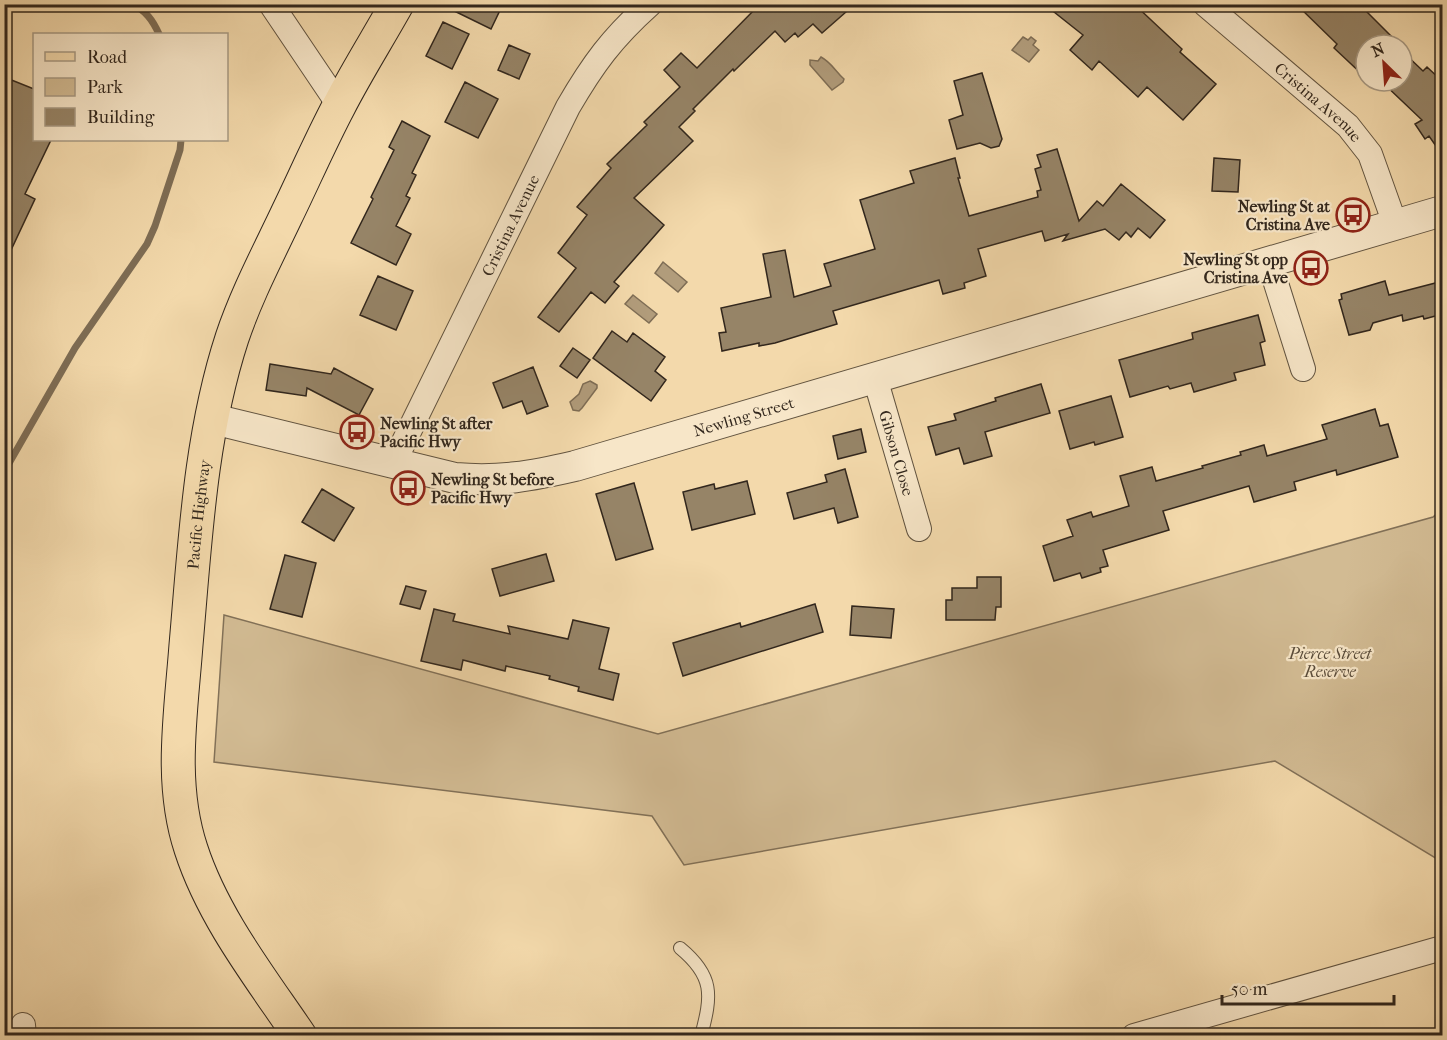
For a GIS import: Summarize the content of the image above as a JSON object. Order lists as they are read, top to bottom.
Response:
{
  "streets": {
    "main road": ["Pacific Highway"],
    "street": ["Cristina Avenue", "Newling Street", "Gibson Close"]
  },
  "crossings": [
    ["Cristina Avenue", "Newling Street"],
    ["Newling Street", "Gibson Close"],
    ["Newling Street", "Pacific Highway"]
  ],
  "parks": ["Pierce Street Reserve"],
  "places": {
    "bus stop": [
      "Newling St at Cristina Ave",
      "Newling St opp Cristina Ave",
      "Newling St after Pacific Hwy",
      "Newling St before Pacific Hwy"
    ]
  },
  "legend": ["Road", "Park", "Building"],
  "scale_bar": "50 m",
  "north": "top left"
}
